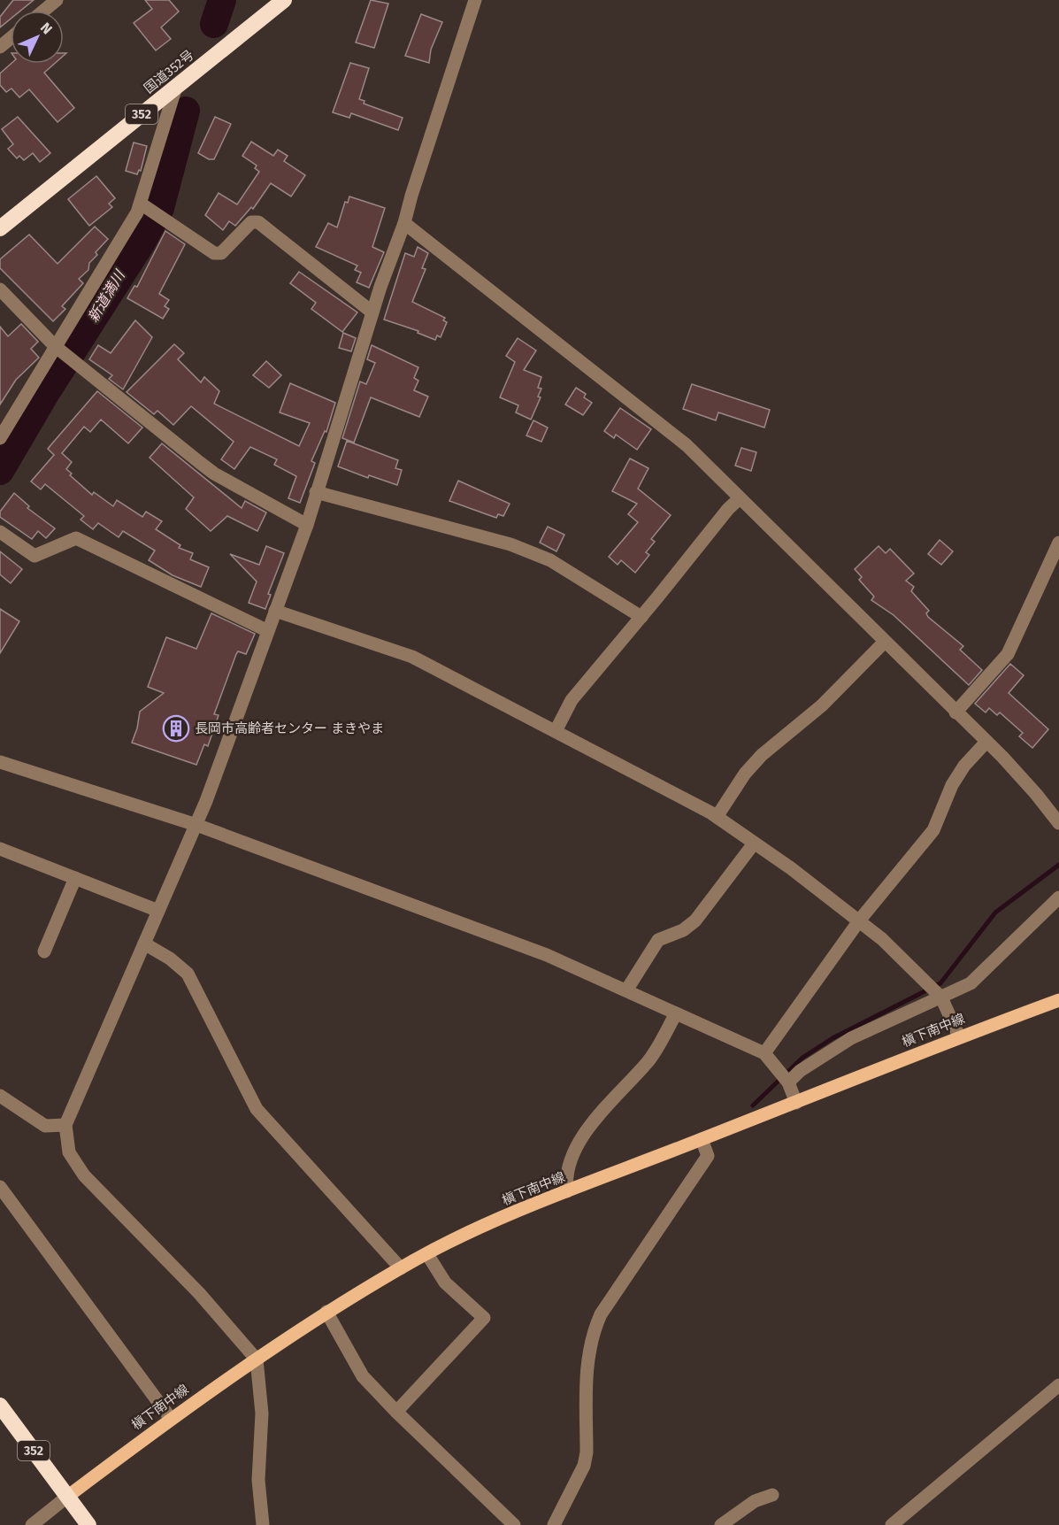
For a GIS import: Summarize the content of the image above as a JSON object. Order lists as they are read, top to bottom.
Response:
{
  "streets": {
    "highway": ["国道352号", "352"],
    "main road": ["槇下南中線"]
  },
  "crossings": [
    ["352", "槇下南中線"]
  ],
  "water": ["新道満川"],
  "places": {
    "building": ["長岡市高齢者センター まきやま"]
  },
  "north": "top right"
}
